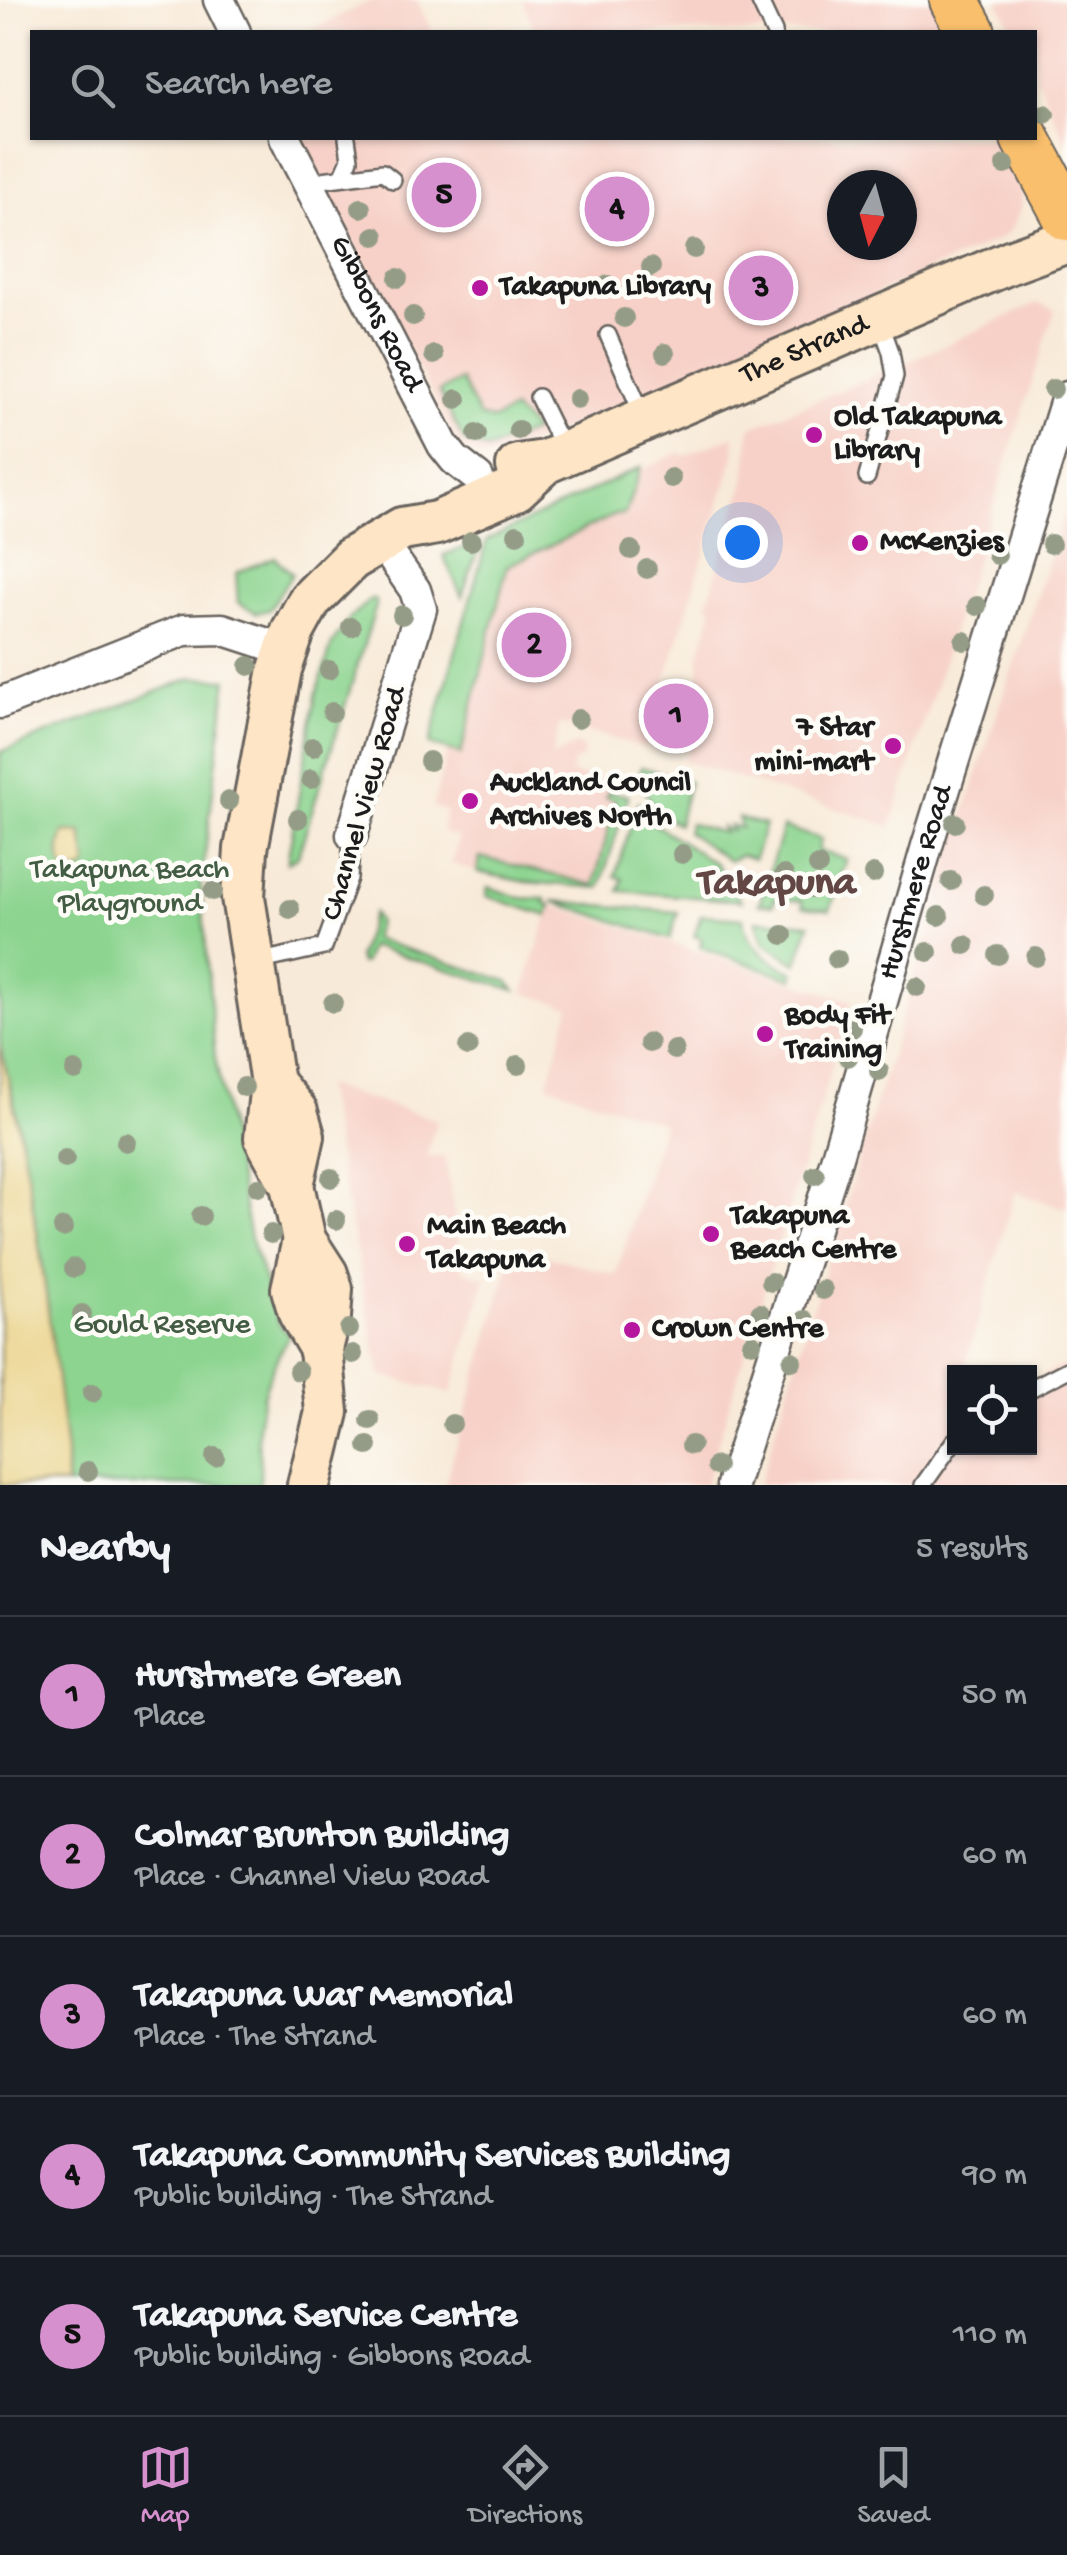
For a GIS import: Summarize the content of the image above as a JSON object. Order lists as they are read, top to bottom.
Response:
{
  "streets": {
    "street": [
      "Gibbons Road",
      "The Strand",
      "Channel View Road",
      "Hurstmere Road"
    ]
  },
  "crossings": [
    ["Gibbons Road", "The Strand"],
    ["The Strand", "Channel View Road"]
  ],
  "districts": ["Takapuna"],
  "parks": ["Takapuna Beach Playground", "Gould Reserve"],
  "places": [
    "Takapuna Library",
    "Old Takapuna Library",
    "McKenzies",
    "7 Star mini-mart",
    "Auckland Council Archives North",
    "Body Fit Training",
    "Takapuna Beach Centre",
    "Main Beach Takapuna",
    "Crown Centre"
  ],
  "north": "bottom",
  "page": {
    "search": "Search here",
    "pins": [
      "5",
      "4",
      "3",
      "2",
      "1"
    ],
    "heading": ["Nearby", "5 results"],
    "list": [
      {
        "mark": "1",
        "name": "Hurstmere Green",
        "note": "Place",
        "value": "50 m"
      },
      {
        "mark": "2",
        "name": "Colmar Brunton Building",
        "note": "Place · Channel View Road",
        "value": "60 m"
      },
      {
        "mark": "3",
        "name": "Takapuna War Memorial",
        "note": "Place · The Strand",
        "value": "60 m"
      },
      {
        "mark": "4",
        "name": "Takapuna Community Services Building",
        "note": "Public building · The Strand",
        "value": "90 m"
      },
      {
        "mark": "5",
        "name": "Takapuna Service Centre",
        "note": "Public building · Gibbons Road",
        "value": "110 m"
      }
    ],
    "nav": ["Map", "Directions", "Saved"]
  }
}
